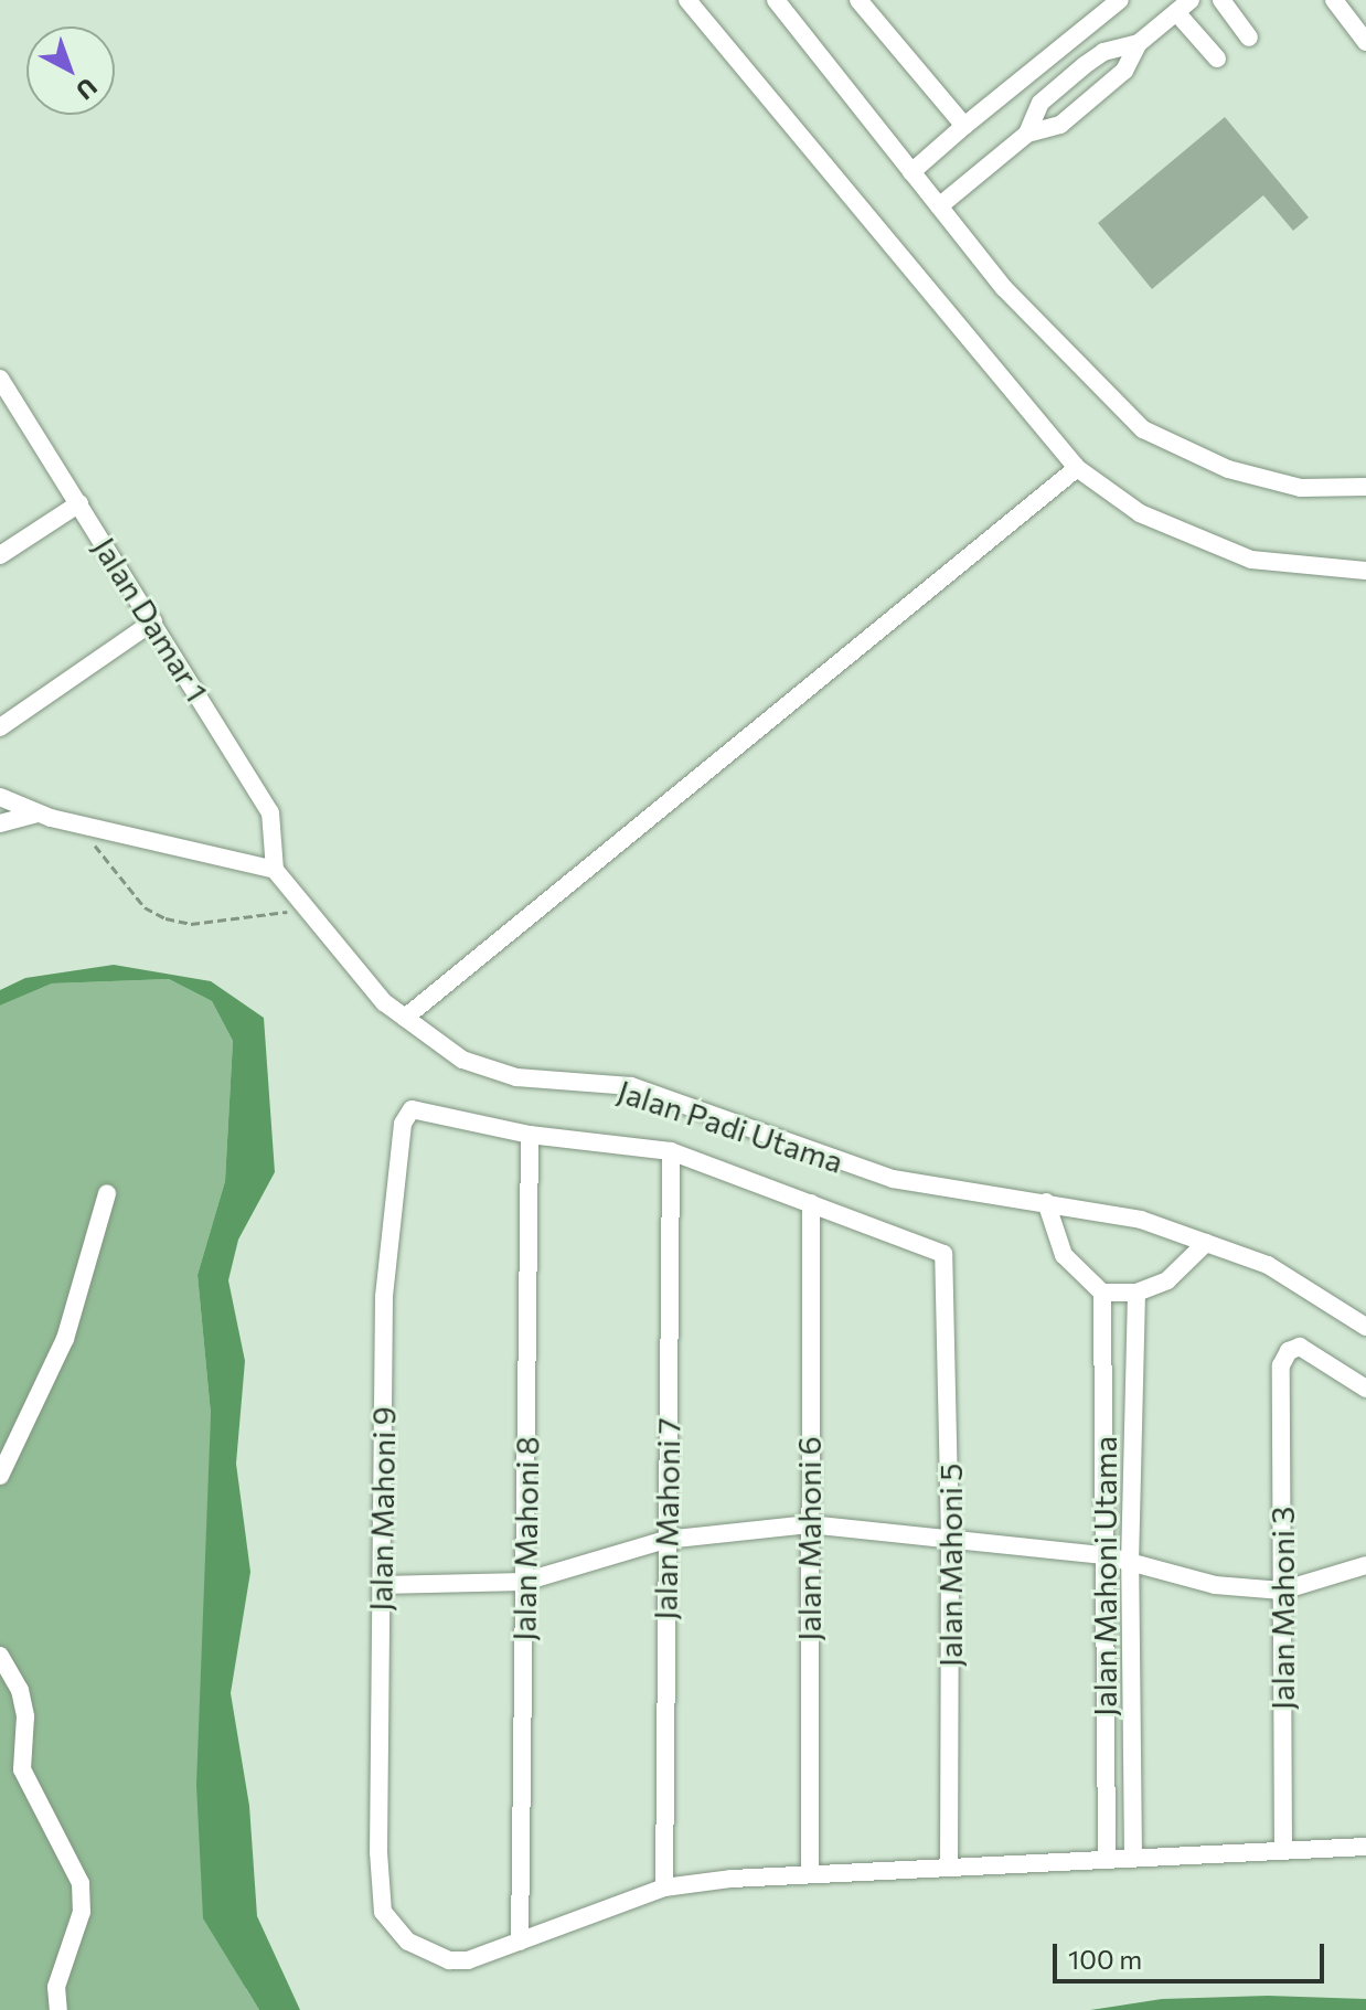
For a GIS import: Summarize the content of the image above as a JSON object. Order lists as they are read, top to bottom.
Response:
{
  "streets": {
    "street": [
      "Jalan Damar 1",
      "Jalan Padi Utama",
      "Jalan Mahoni 9",
      "Jalan Mahoni 7",
      "Jalan Mahoni 8",
      "Jalan Mahoni 6",
      "Jalan Mahoni 5",
      "Jalan Mahoni Utama",
      "Jalan Mahoni 3"
    ]
  },
  "crossings": [
    ["Jalan Damar 1", "Jalan Padi Utama"],
    ["Jalan Mahoni 9", "Jalan Mahoni 8"],
    ["Jalan Mahoni 6", "Jalan Mahoni 5"]
  ],
  "scale_bar": "100 m",
  "north": "bottom right"
}
